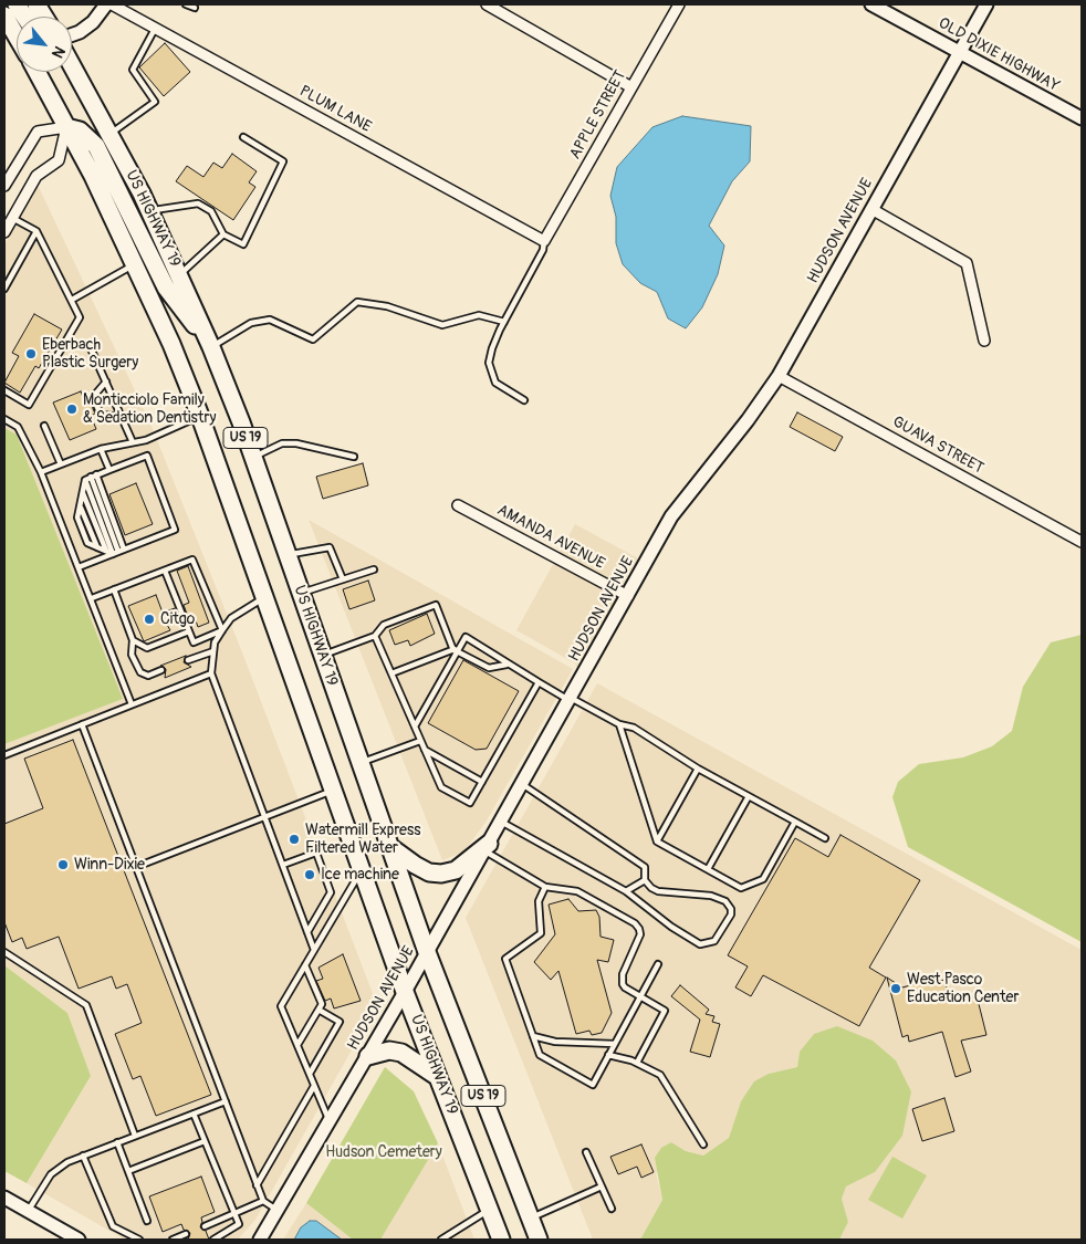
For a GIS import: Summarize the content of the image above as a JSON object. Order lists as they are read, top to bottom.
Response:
{
  "streets": {
    "highway": ["US HIGHWAY 19", "US 19"],
    "street": [
      "OLD DIXIE HIGHWAY",
      "PLUM LANE",
      "APPLE STREET",
      "HUDSON AVENUE",
      "GUAVA STREET",
      "AMANDA AVENUE"
    ]
  },
  "crossings": [
    ["OLD DIXIE HIGHWAY", "HUDSON AVENUE"],
    ["PLUM LANE", "APPLE STREET"],
    ["US HIGHWAY 19", "HUDSON AVENUE"],
    ["HUDSON AVENUE", "GUAVA STREET"],
    ["HUDSON AVENUE", "AMANDA AVENUE"]
  ],
  "parks": ["Hudson Cemetery"],
  "places": [
    "Eberbach Plastic Surgery",
    "Monticciolo Family & Sedation Dentistry",
    "Citgo",
    "Watermill Express Filtered Water",
    "Winn-Dixie",
    "Ice machine",
    "West Pasco Education Center"
  ],
  "north": "bottom right"
}
